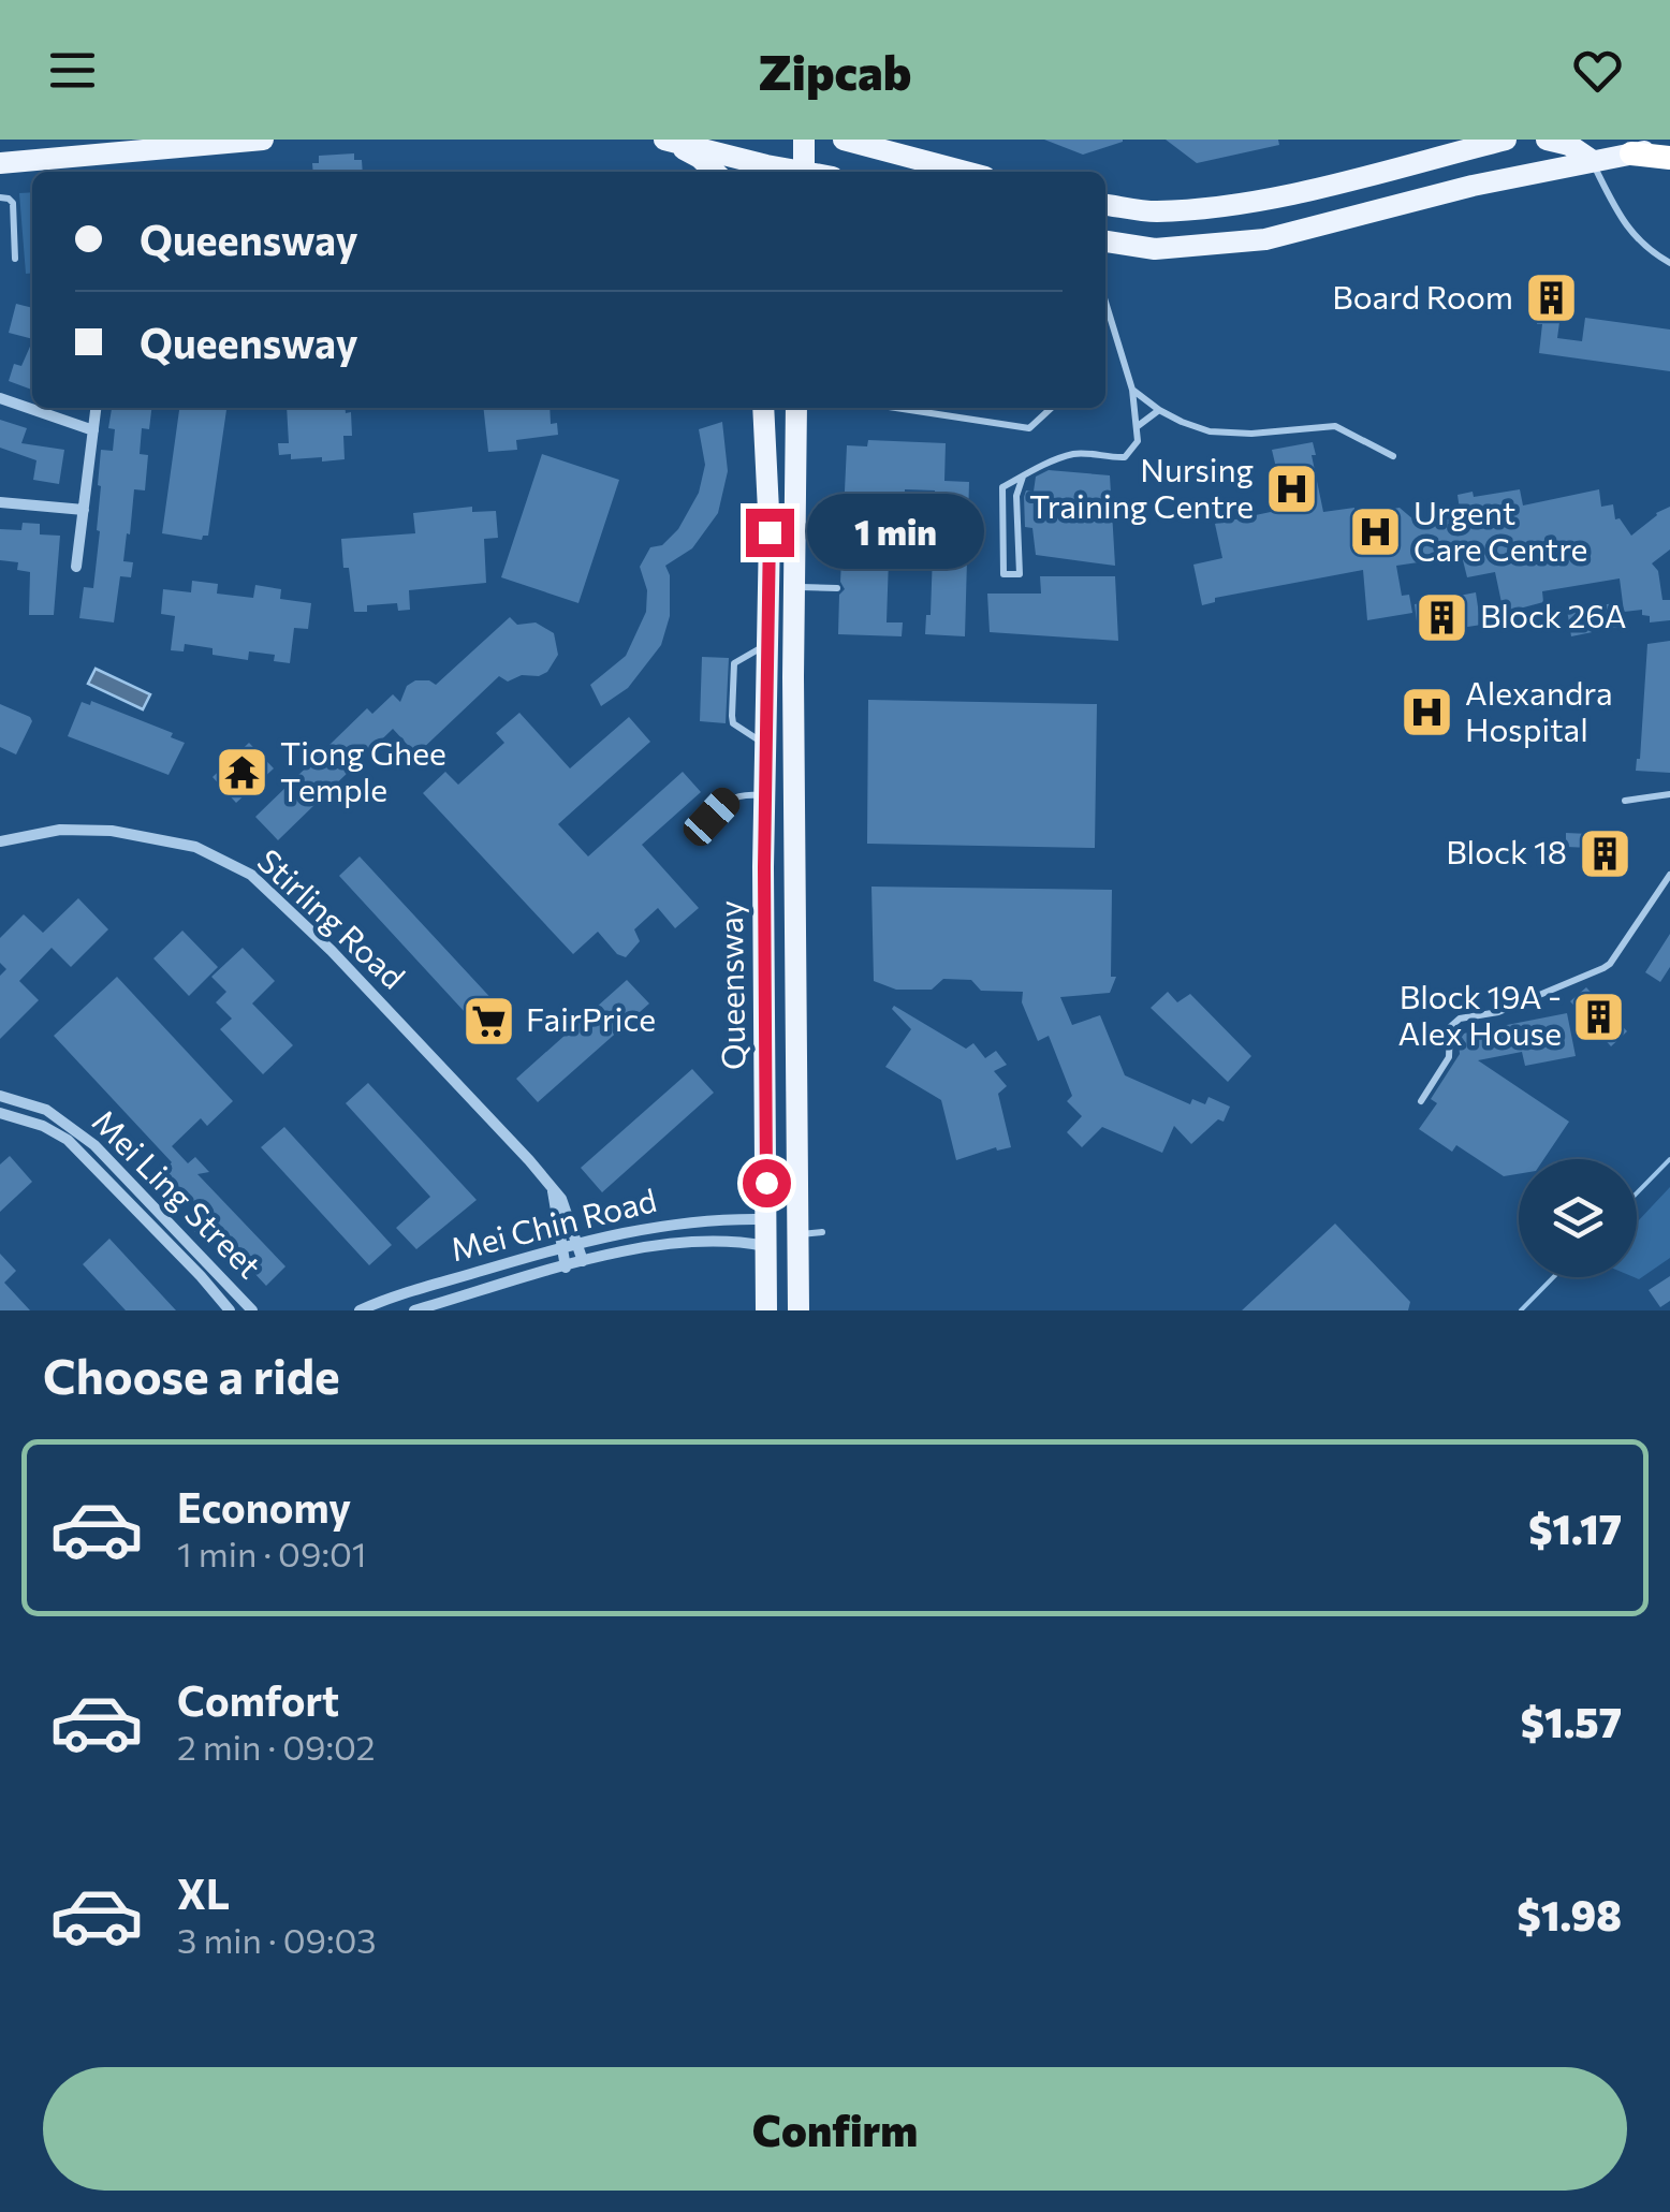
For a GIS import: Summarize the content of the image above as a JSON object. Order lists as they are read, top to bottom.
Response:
{
  "streets": {
    "main road": ["Queensway"],
    "street": ["Stirling Road", "Mei Ling Street", "Mei Chin Road"]
  },
  "crossings": [
    ["Stirling Road", "Mei Chin Road"],
    ["Queensway", "Mei Chin Road"]
  ],
  "places": {
    "building": [
      "Board Room",
      "Block 26A",
      "Block 18",
      "Block 19A - Alex House"
    ],
    "hospital": ["Nursing Training Centre", "Urgent Care Centre", "Alexandra Hospital"],
    "temple": ["Tiong Ghee Temple"],
    "supermarket": ["FairPrice"]
  },
  "page": {
    "header": "Zipcab",
    "banner": ["Queensway", "Queensway"],
    "bubble": "1 min",
    "heading": "Choose a ride",
    "list": [
      {
        "name": "Economy",
        "note": "1 min · 09:01",
        "value": "$1.17"
      },
      {
        "name": "Comfort",
        "note": "2 min · 09:02",
        "value": "$1.57"
      },
      {
        "name": "XL",
        "note": "3 min · 09:03",
        "value": "$1.98"
      }
    ],
    "buttons": "Confirm"
  }
}
